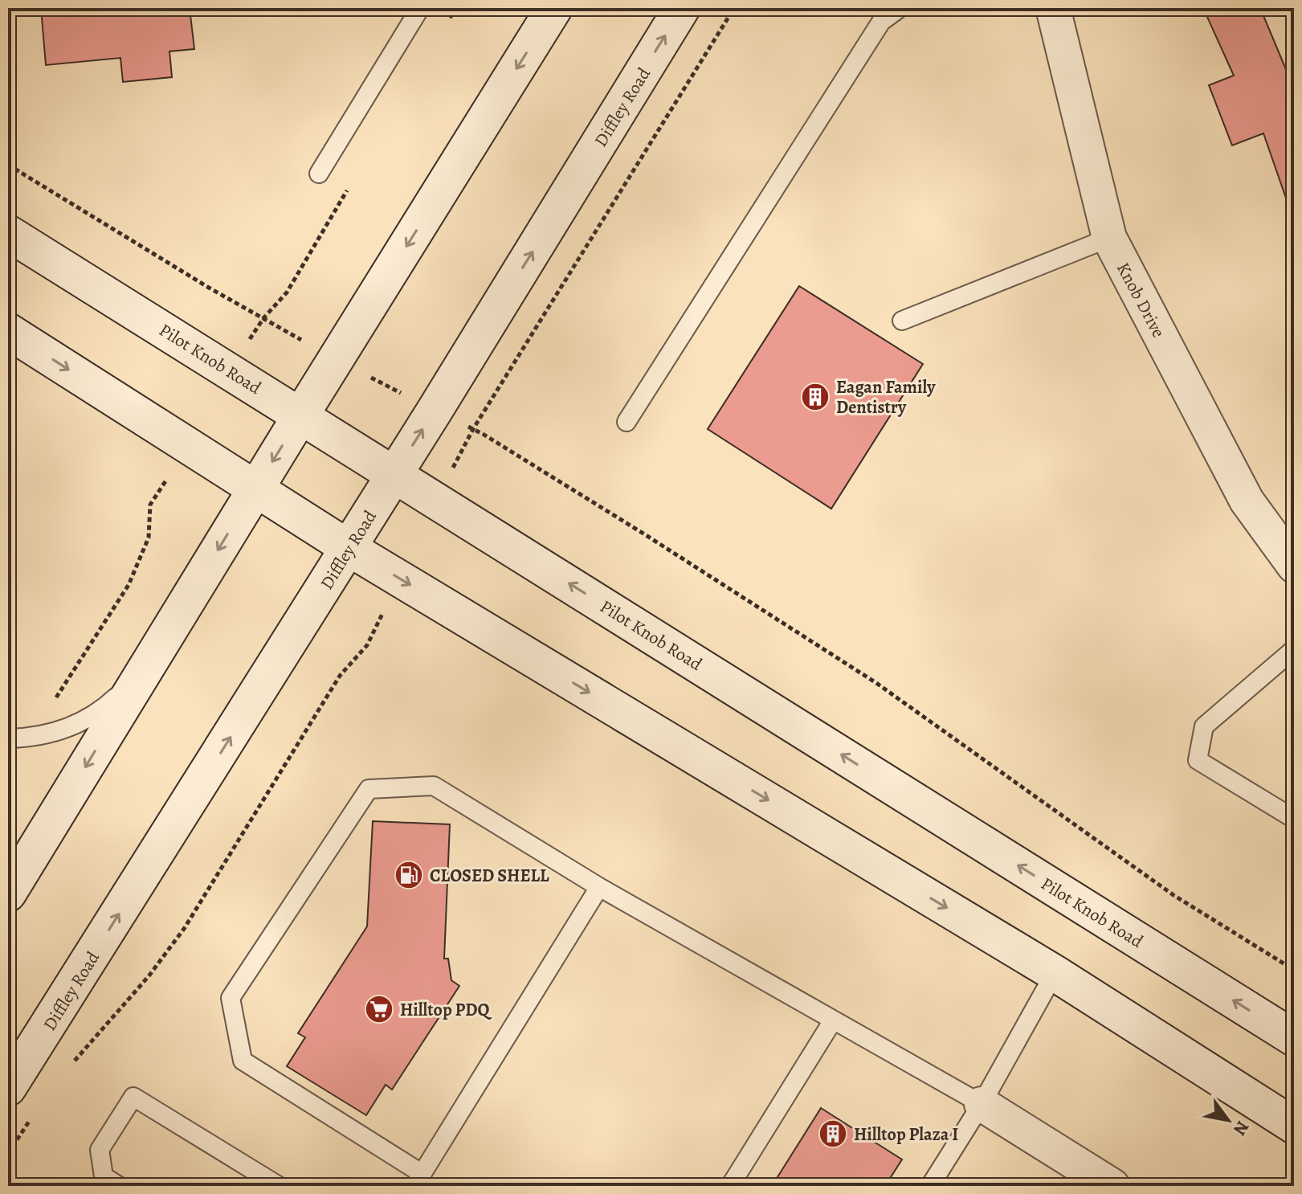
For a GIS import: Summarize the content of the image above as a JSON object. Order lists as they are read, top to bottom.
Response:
{
  "streets": {
    "main road": ["Diffley Road", "Pilot Knob Road"],
    "street": ["Knob Drive"]
  },
  "crossings": [
    ["Diffley Road", "Pilot Knob Road"]
  ],
  "places": {
    "building": ["Eagan Family Dentistry", "Hilltop Plaza I"],
    "fuel station": ["CLOSED SHELL"],
    "supermarket": ["Hilltop PDQ"]
  },
  "north": "bottom right"
}
